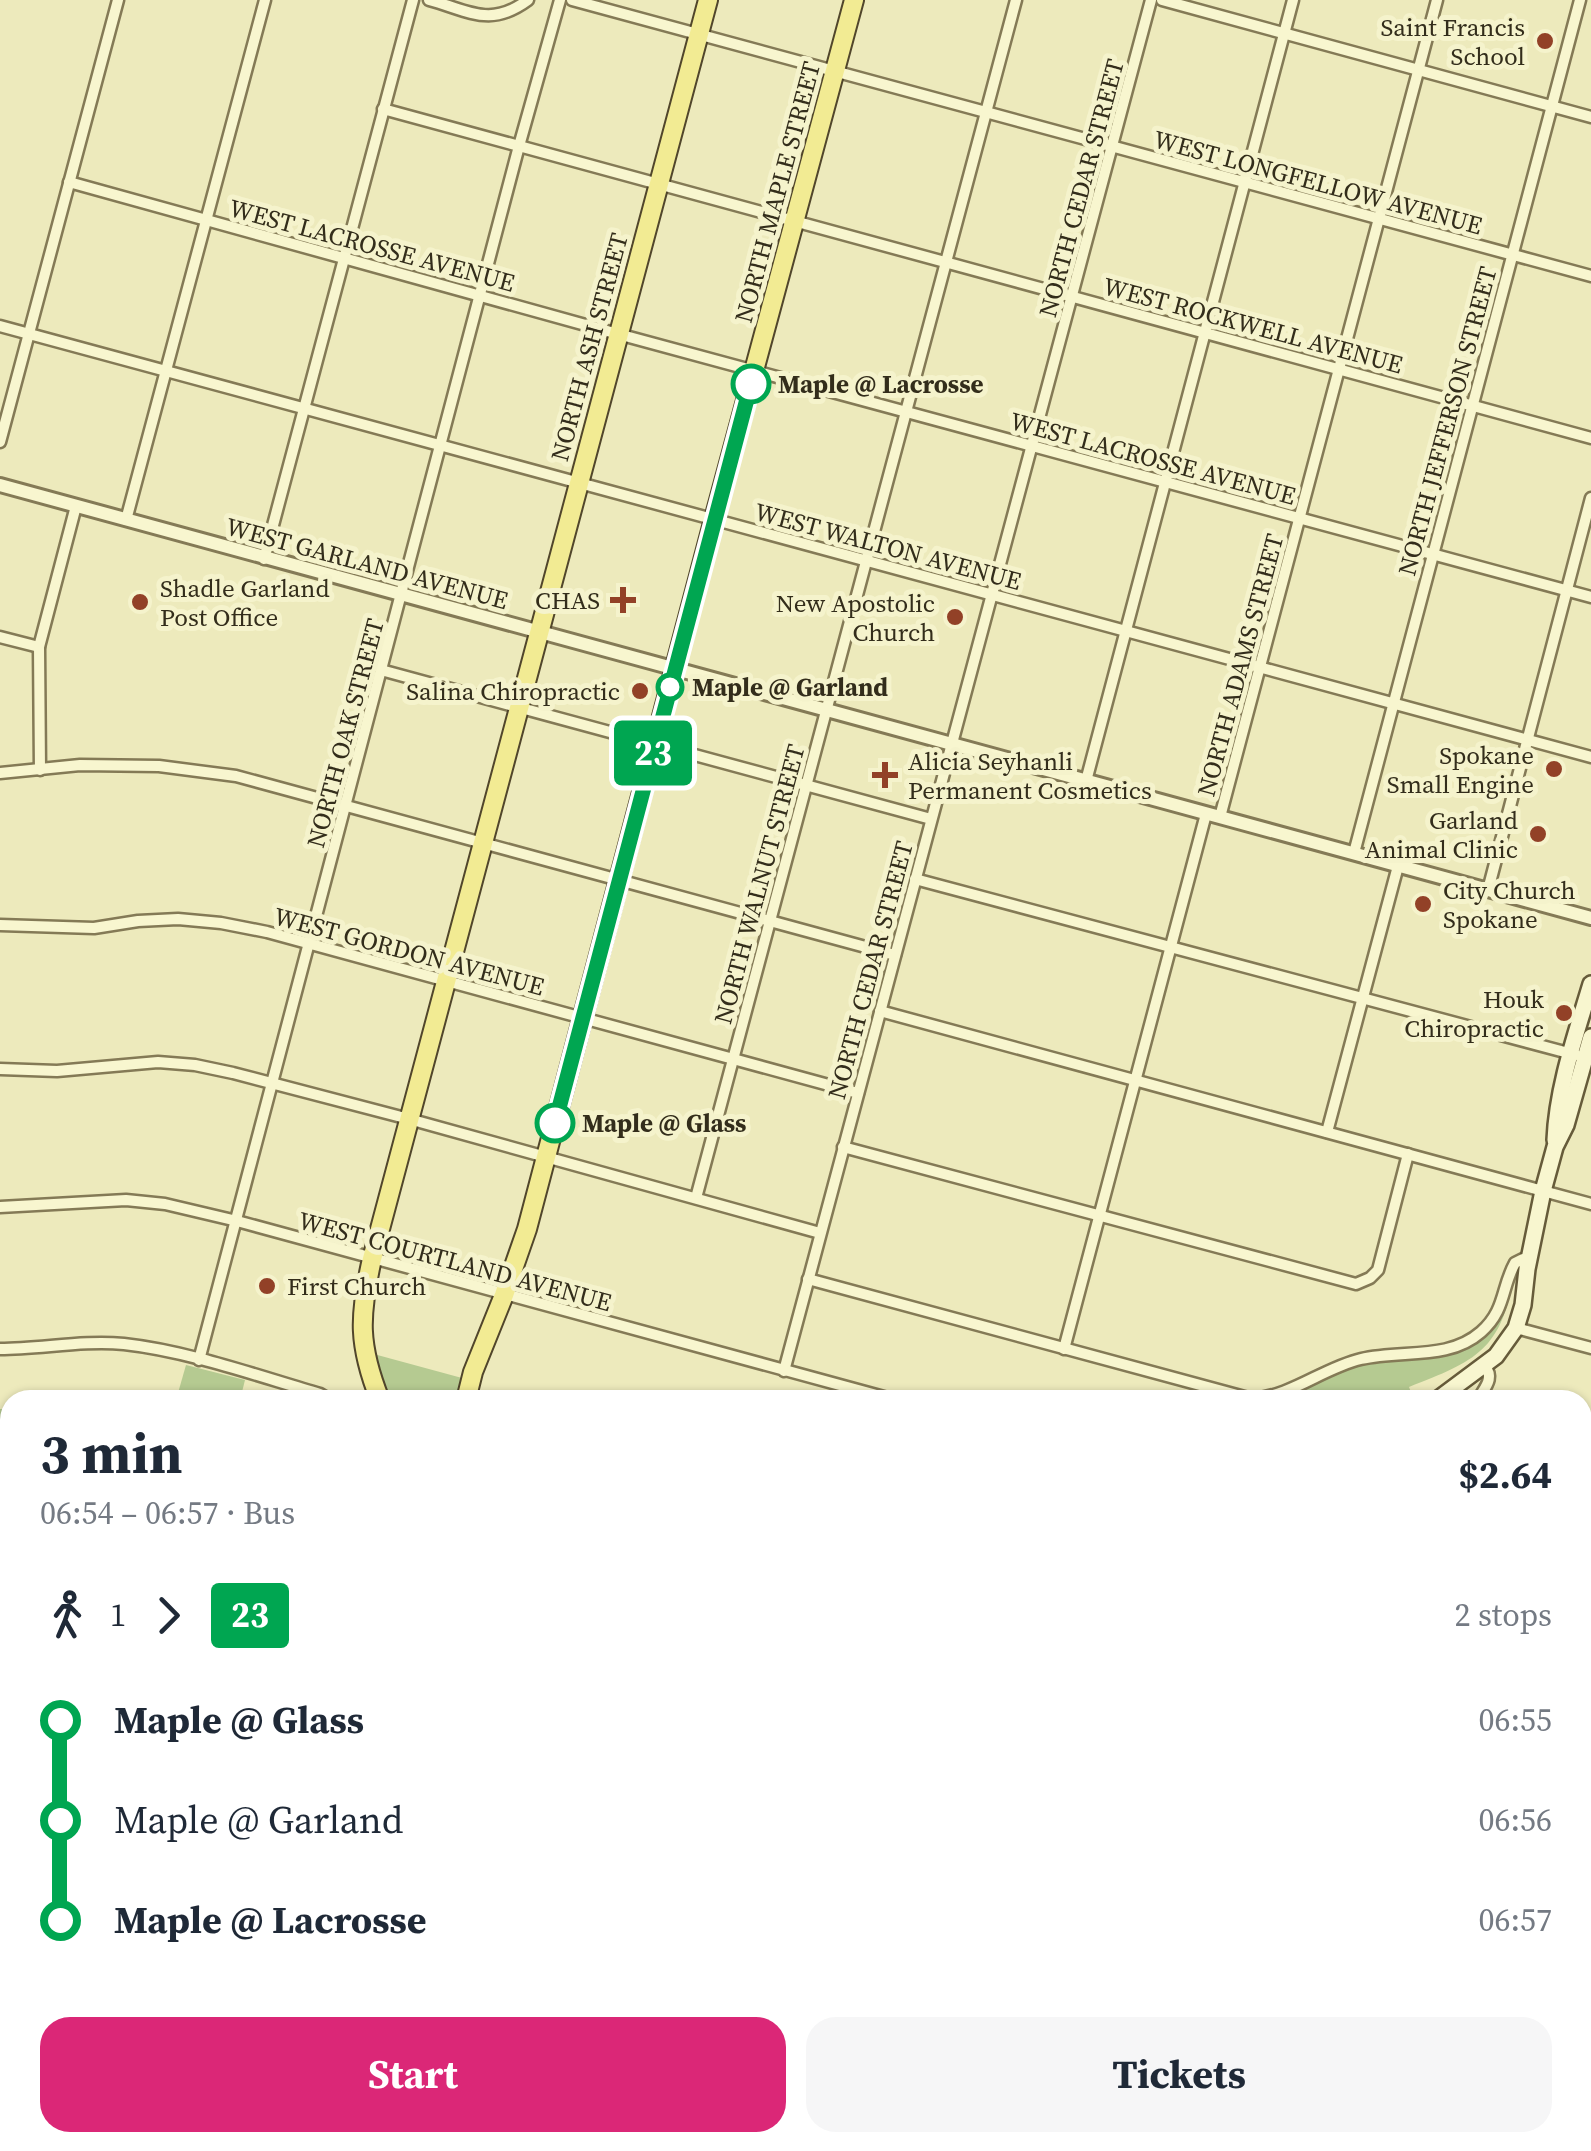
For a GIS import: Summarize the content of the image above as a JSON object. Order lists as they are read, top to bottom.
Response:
{
  "streets": {
    "main road": ["NORTH MAPLE STREET", "NORTH ASH STREET"],
    "street": [
      "WEST LONGFELLOW AVENUE",
      "NORTH CEDAR STREET",
      "WEST LACROSSE AVENUE",
      "WEST ROCKWELL AVENUE",
      "NORTH JEFFERSON STREET",
      "WEST WALTON AVENUE",
      "WEST GARLAND AVENUE",
      "NORTH ADAMS STREET",
      "NORTH OAK STREET",
      "NORTH WALNUT STREET",
      "WEST GORDON AVENUE",
      "WEST COURTLAND AVENUE"
    ]
  },
  "crossings": [
    ["WEST LONGFELLOW AVENUE", "NORTH CEDAR STREET"],
    ["WEST LONGFELLOW AVENUE", "NORTH MAPLE STREET"],
    ["WEST LONGFELLOW AVENUE", "NORTH ASH STREET"],
    ["WEST LONGFELLOW AVENUE", "NORTH JEFFERSON STREET"],
    ["WEST LONGFELLOW AVENUE", "NORTH ADAMS STREET"],
    ["WEST LONGFELLOW AVENUE", "NORTH WALNUT STREET"],
    ["NORTH CEDAR STREET", "WEST LACROSSE AVENUE"],
    ["NORTH CEDAR STREET", "WEST ROCKWELL AVENUE"],
    ["NORTH CEDAR STREET", "WEST WALTON AVENUE"],
    ["NORTH CEDAR STREET", "WEST GARLAND AVENUE"],
    ["NORTH CEDAR STREET", "WEST GORDON AVENUE"],
    ["NORTH CEDAR STREET", "WEST COURTLAND AVENUE"],
    ["NORTH MAPLE STREET", "WEST LACROSSE AVENUE"],
    ["NORTH MAPLE STREET", "WEST ROCKWELL AVENUE"],
    ["NORTH MAPLE STREET", "WEST WALTON AVENUE"],
    ["NORTH MAPLE STREET", "WEST GARLAND AVENUE"],
    ["NORTH MAPLE STREET", "WEST GORDON AVENUE"],
    ["NORTH MAPLE STREET", "WEST COURTLAND AVENUE"],
    ["WEST LACROSSE AVENUE", "NORTH ASH STREET"],
    ["WEST LACROSSE AVENUE", "NORTH JEFFERSON STREET"],
    ["WEST LACROSSE AVENUE", "NORTH ADAMS STREET"],
    ["WEST LACROSSE AVENUE", "NORTH OAK STREET"],
    ["WEST LACROSSE AVENUE", "NORTH WALNUT STREET"],
    ["WEST ROCKWELL AVENUE", "NORTH ASH STREET"],
    ["WEST ROCKWELL AVENUE", "NORTH JEFFERSON STREET"],
    ["WEST ROCKWELL AVENUE", "NORTH ADAMS STREET"],
    ["WEST ROCKWELL AVENUE", "NORTH OAK STREET"],
    ["WEST ROCKWELL AVENUE", "NORTH WALNUT STREET"],
    ["NORTH ASH STREET", "WEST WALTON AVENUE"],
    ["NORTH ASH STREET", "WEST GARLAND AVENUE"],
    ["NORTH ASH STREET", "WEST GORDON AVENUE"],
    ["NORTH ASH STREET", "WEST COURTLAND AVENUE"],
    ["NORTH JEFFERSON STREET", "WEST WALTON AVENUE"],
    ["NORTH JEFFERSON STREET", "WEST GARLAND AVENUE"],
    ["WEST WALTON AVENUE", "NORTH ADAMS STREET"],
    ["WEST WALTON AVENUE", "NORTH OAK STREET"],
    ["WEST WALTON AVENUE", "NORTH WALNUT STREET"],
    ["WEST GARLAND AVENUE", "NORTH ADAMS STREET"],
    ["WEST GARLAND AVENUE", "NORTH OAK STREET"],
    ["WEST GARLAND AVENUE", "NORTH WALNUT STREET"],
    ["NORTH OAK STREET", "WEST GORDON AVENUE"],
    ["NORTH OAK STREET", "WEST COURTLAND AVENUE"],
    ["NORTH WALNUT STREET", "WEST GORDON AVENUE"]
  ],
  "places": {
    "other": [
      "Saint Francis School",
      "Maple @ Lacrosse",
      "Shadle Garland Post Office",
      "New Apostolic Church",
      "Maple @ Garland",
      "Salina Chiropractic",
      "Spokane Small Engine",
      "Garland Animal Clinic",
      "City Church Spokane",
      "Houk Chiropractic",
      "Maple @ Glass",
      "First Church"
    ],
    "health": ["CHAS", "Alicia Seyhanli Permanent Cosmetics"]
  },
  "lines": ["bus line 23"],
  "page": {
    "on_map": "23",
    "heading": ["3 min", "06:54 – 06:57 · Bus", "$2.64"],
    "legs": ["1", "23", "2 stops"],
    "list": [
      {
        "name": "Maple @ Glass",
        "value": "06:55"
      },
      {
        "name": "Maple @ Garland",
        "value": "06:56"
      },
      {
        "name": "Maple @ Lacrosse",
        "value": "06:57"
      }
    ],
    "buttons": ["Start", "Tickets"]
  }
}
